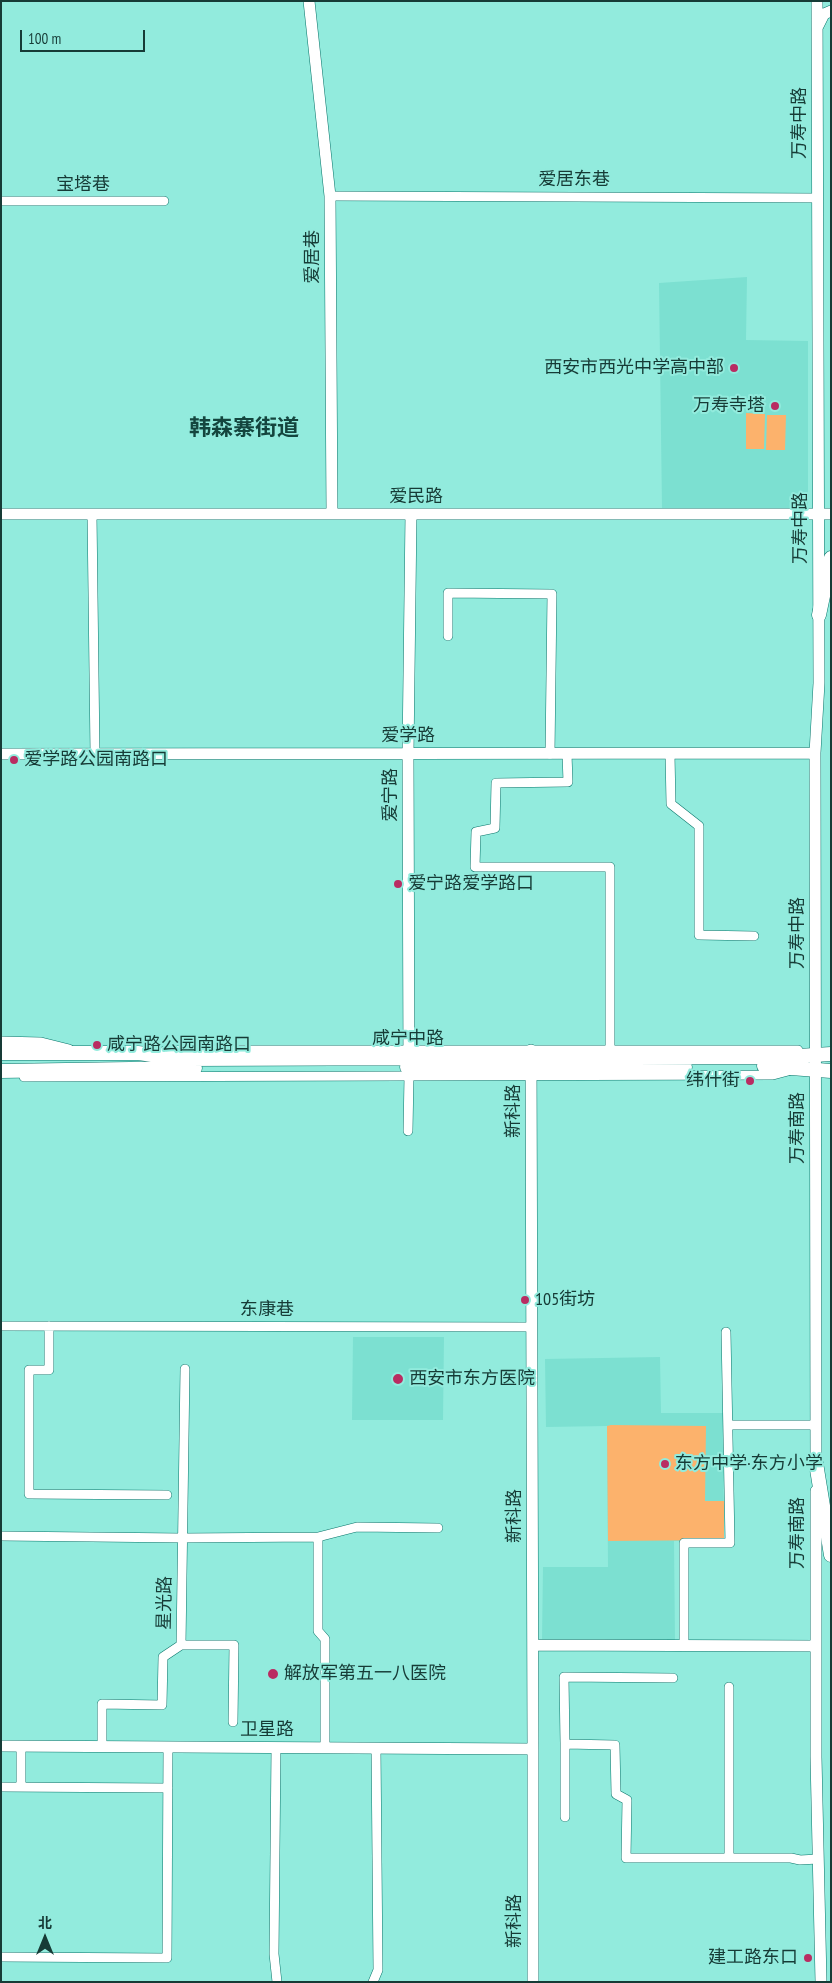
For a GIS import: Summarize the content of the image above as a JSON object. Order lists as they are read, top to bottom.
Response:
{
  "streets": {
    "main road": ["咸宁中路"],
    "street": [
      "万寿中路",
      "爱居东巷",
      "宝塔巷",
      "爱居巷",
      "爱民路",
      "爱学路",
      "爱宁路",
      "新科路",
      "万寿南路",
      "东康巷",
      "星光路",
      "卫星路"
    ]
  },
  "crossings": [
    ["万寿中路", "爱居东巷"],
    ["万寿中路", "爱民路"],
    ["万寿中路", "爱学路"],
    ["万寿中路", "咸宁中路"],
    ["万寿中路", "万寿南路"],
    ["爱居东巷", "爱居巷"],
    ["爱居巷", "爱民路"],
    ["爱民路", "爱宁路"],
    ["爱学路", "爱宁路"],
    ["爱宁路", "咸宁中路"],
    ["咸宁中路", "新科路"],
    ["咸宁中路", "万寿南路"],
    ["新科路", "东康巷"],
    ["新科路", "卫星路"],
    ["星光路", "卫星路"]
  ],
  "districts": ["韩森寨街道"],
  "places": [
    "西安市西光中学高中部",
    "万寿寺塔",
    "爱学路公园南路口",
    "爱宁路爱学路口",
    "咸宁路公园南路口",
    "纬什街",
    "105街坊",
    "西安市东方医院",
    "东方中学·东方小学",
    "解放军第五一八医院",
    "建工路东口"
  ],
  "scale_bar": "100 m",
  "north": "top"
}
